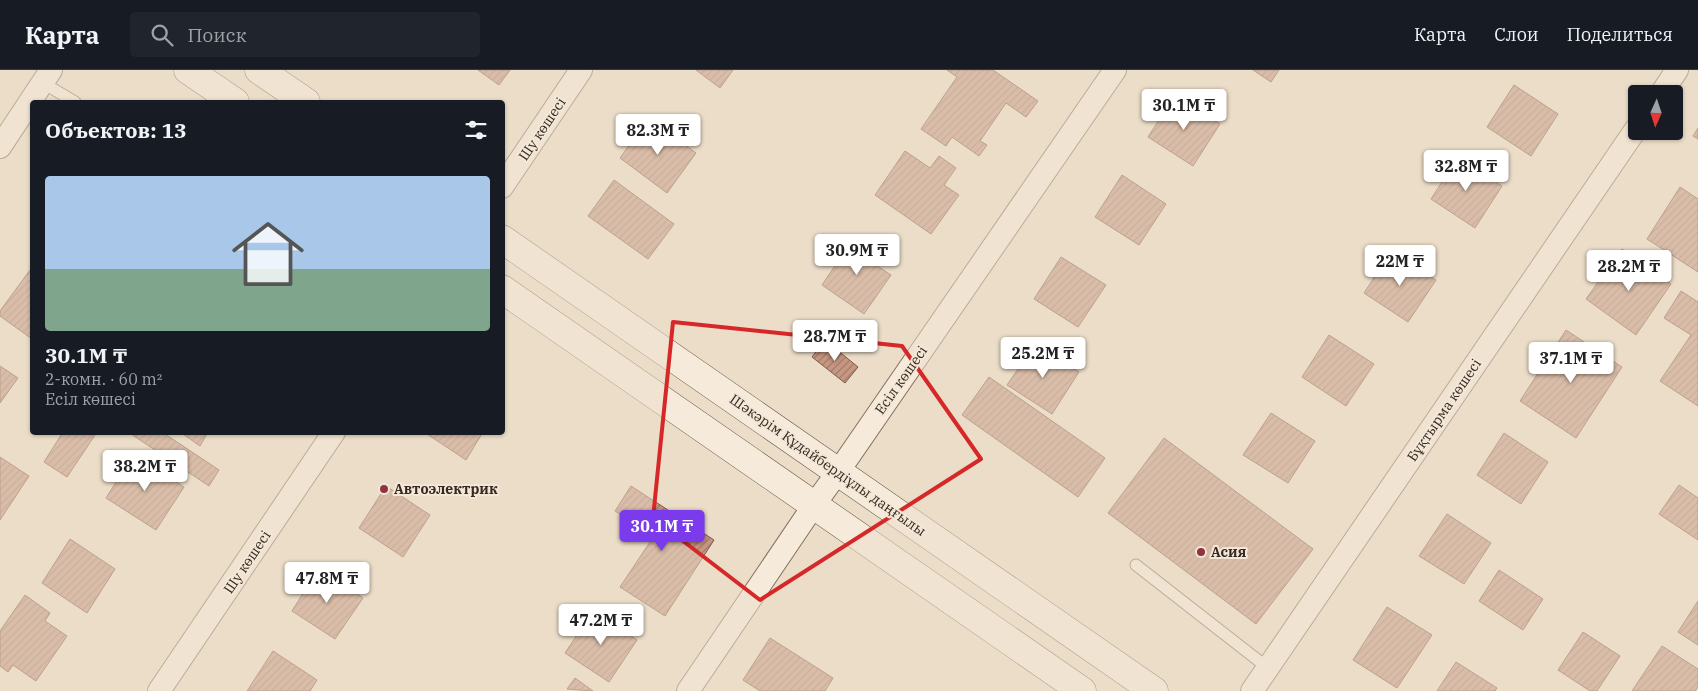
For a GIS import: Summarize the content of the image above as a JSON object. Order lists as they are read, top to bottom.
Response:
{
  "streets": {
    "main road": ["Шәкәрім Құдайбердіұлы даңғылы"],
    "street": ["Шу көшесі", "Есіл көшесі", "Бұқтырма көшесі"]
  },
  "crossings": [
    ["Есіл көшесі", "Шәкәрім Құдайбердіұлы даңғылы"]
  ],
  "places": ["Автоэлектрик", "Асия"],
  "north": "bottom",
  "page": {
    "header": "Карта",
    "search": "Поиск",
    "nav": ["Карта", "Слои", "Поделиться"],
    "price": [
      "30.1M ₸",
      "82.3M ₸",
      "32.8M ₸",
      "30.9M ₸",
      "22M ₸",
      "28.2M ₸",
      "28.7M ₸",
      "25.2M ₸",
      "37.1M ₸",
      "38.2M ₸",
      "30.1M ₸",
      "47.8M ₸",
      "47.2M ₸"
    ],
    "heading": "Объектов: 13",
    "list": [
      {
        "name": "30.1M ₸",
        "note": "2-комн. · 60 m² · Есіл көшесі"
      }
    ]
  }
}
